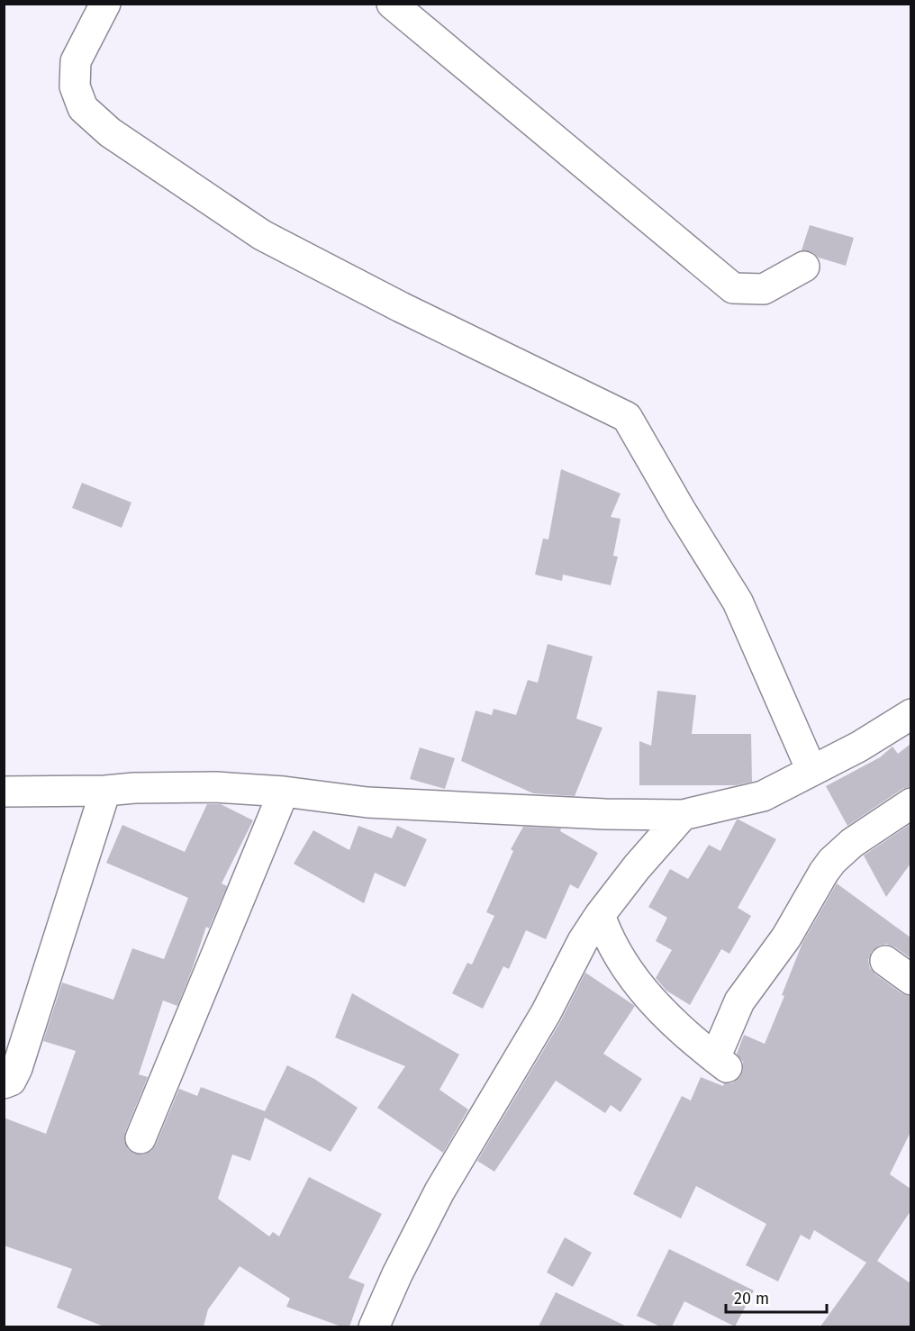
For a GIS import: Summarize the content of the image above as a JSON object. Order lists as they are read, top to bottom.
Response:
{
  "scale_bar": "20 m"
}
